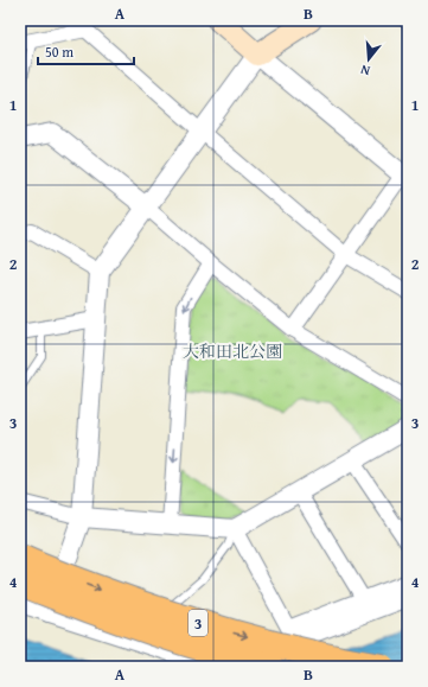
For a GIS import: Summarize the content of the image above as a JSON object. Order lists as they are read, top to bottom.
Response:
{
  "streets": {
    "highway": ["3"]
  },
  "parks": ["大和田北公園"],
  "scale_bar": "50 m",
  "north": "bottom",
  "grid": {
    "columns": ["A", "B"],
    "rows": [
      "1",
      "2",
      "3",
      "4"
    ]
  }
}
